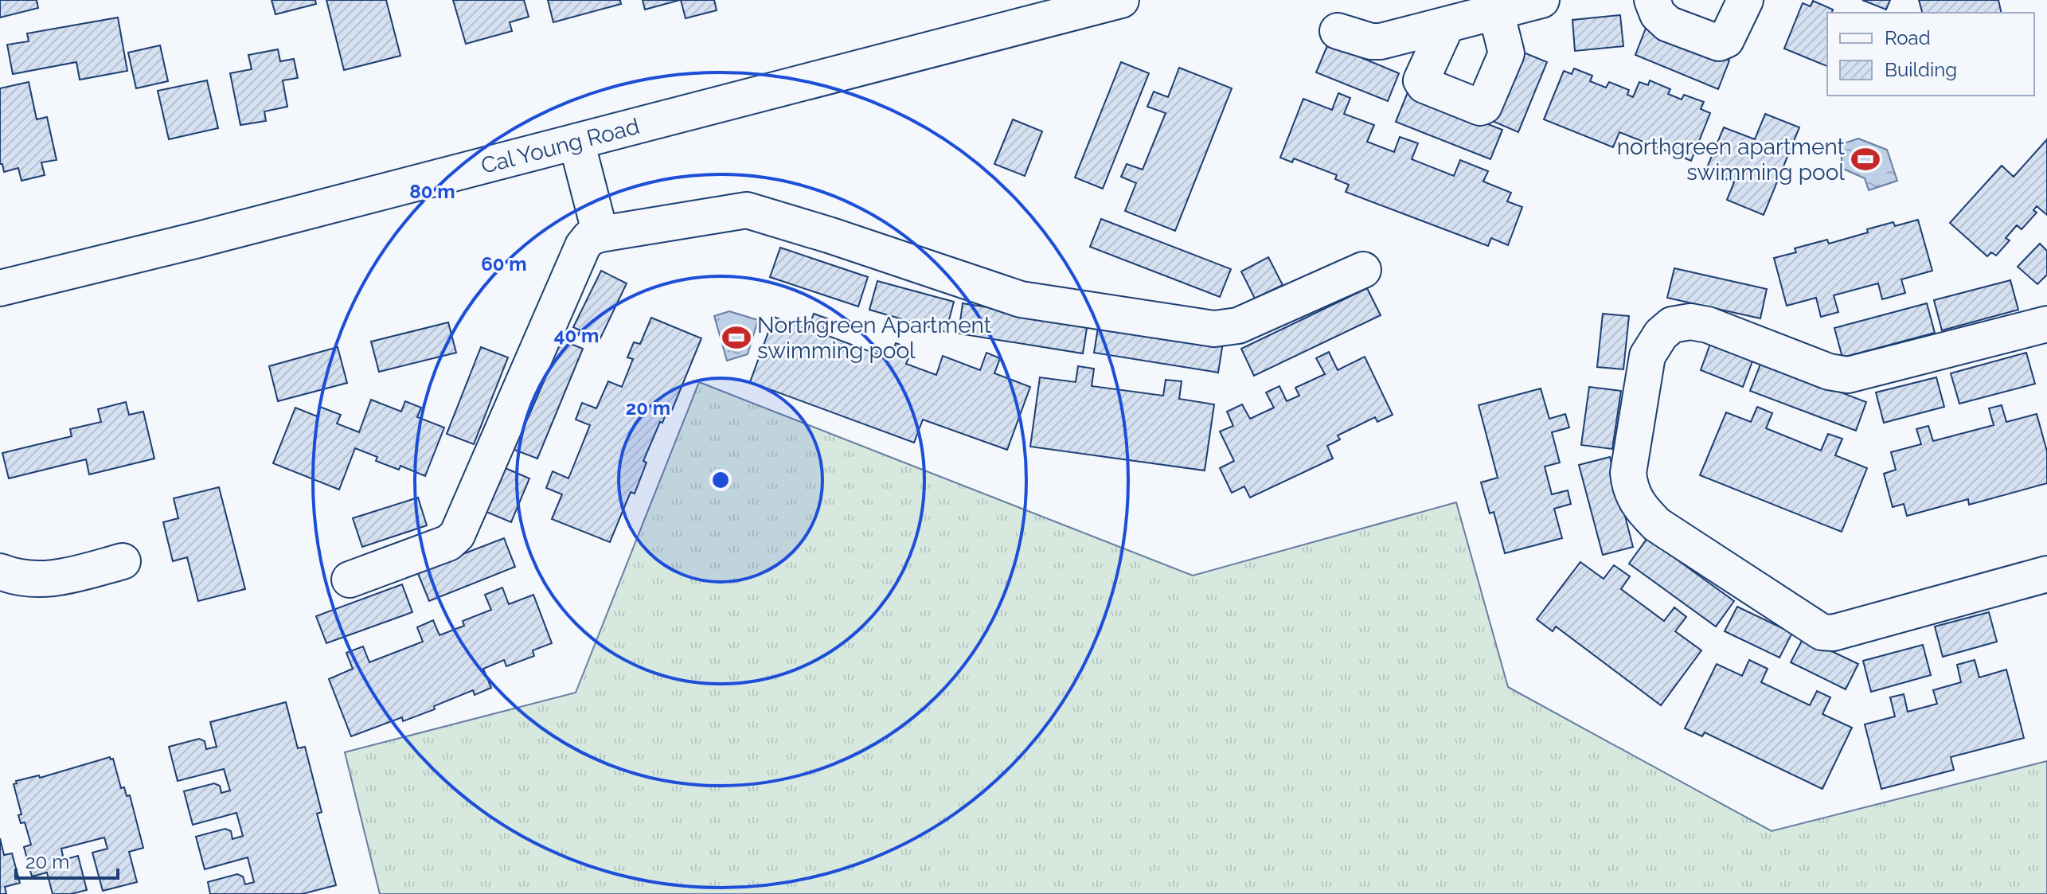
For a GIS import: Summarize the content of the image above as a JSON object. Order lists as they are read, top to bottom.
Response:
{
  "streets": {
    "main road": ["Cal Young Road"]
  },
  "places": {
    "sports": ["northgreen apartment swimming pool", "Northgreen Apartment swimming pool"]
  },
  "legend": ["Road", "Building"],
  "scale_bar": "20 m",
  "rings": [
    "80 m",
    "60 m",
    "40 m",
    "20 m"
  ]
}
